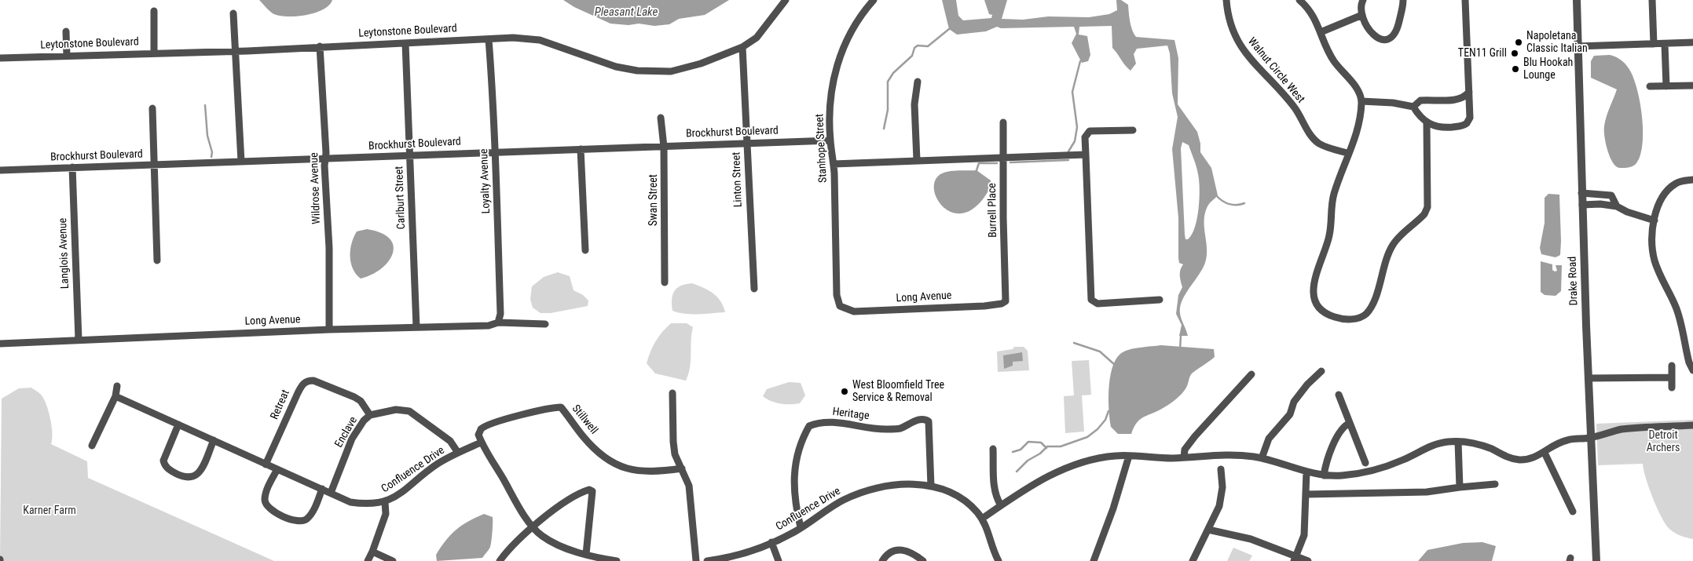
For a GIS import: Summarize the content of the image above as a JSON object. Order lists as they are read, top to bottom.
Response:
{
  "streets": {
    "street": [
      "Leytonstone Boulevard",
      "Walnut Circle West",
      "Brockhurst Boulevard",
      "Stanhope Street",
      "Linton Street",
      "Loyalty Avenue",
      "Wildrose Avenue",
      "Carlburt Street",
      "Swan Street",
      "Burrell Place",
      "Langlois Avenue",
      "Drake Road",
      "Long Avenue",
      "Retreat",
      "Heritage",
      "Stillwell",
      "Enclave",
      "Confluence Drive"
    ]
  },
  "crossings": [
    ["Leytonstone Boulevard", "Linton Street"],
    ["Leytonstone Boulevard", "Loyalty Avenue"],
    ["Leytonstone Boulevard", "Wildrose Avenue"],
    ["Leytonstone Boulevard", "Carlburt Street"],
    ["Brockhurst Boulevard", "Stanhope Street"],
    ["Brockhurst Boulevard", "Linton Street"],
    ["Brockhurst Boulevard", "Loyalty Avenue"],
    ["Brockhurst Boulevard", "Wildrose Avenue"],
    ["Brockhurst Boulevard", "Carlburt Street"],
    ["Brockhurst Boulevard", "Swan Street"],
    ["Brockhurst Boulevard", "Langlois Avenue"],
    ["Stanhope Street", "Long Avenue"],
    ["Loyalty Avenue", "Long Avenue"],
    ["Wildrose Avenue", "Long Avenue"],
    ["Carlburt Street", "Long Avenue"],
    ["Burrell Place", "Long Avenue"],
    ["Langlois Avenue", "Long Avenue"],
    ["Retreat", "Enclave"],
    ["Retreat", "Confluence Drive"],
    ["Heritage", "Confluence Drive"],
    ["Stillwell", "Confluence Drive"],
    ["Enclave", "Confluence Drive"]
  ],
  "water": ["Pleasant Lake"],
  "parks": ["Detroit Archers", "Karner Farm"],
  "places": [
    "Napoletana Classic Italian",
    "TEN11 Grill",
    "Blu Hookah Lounge",
    "West Bloomfield Tree Service & Removal"
  ]
}
